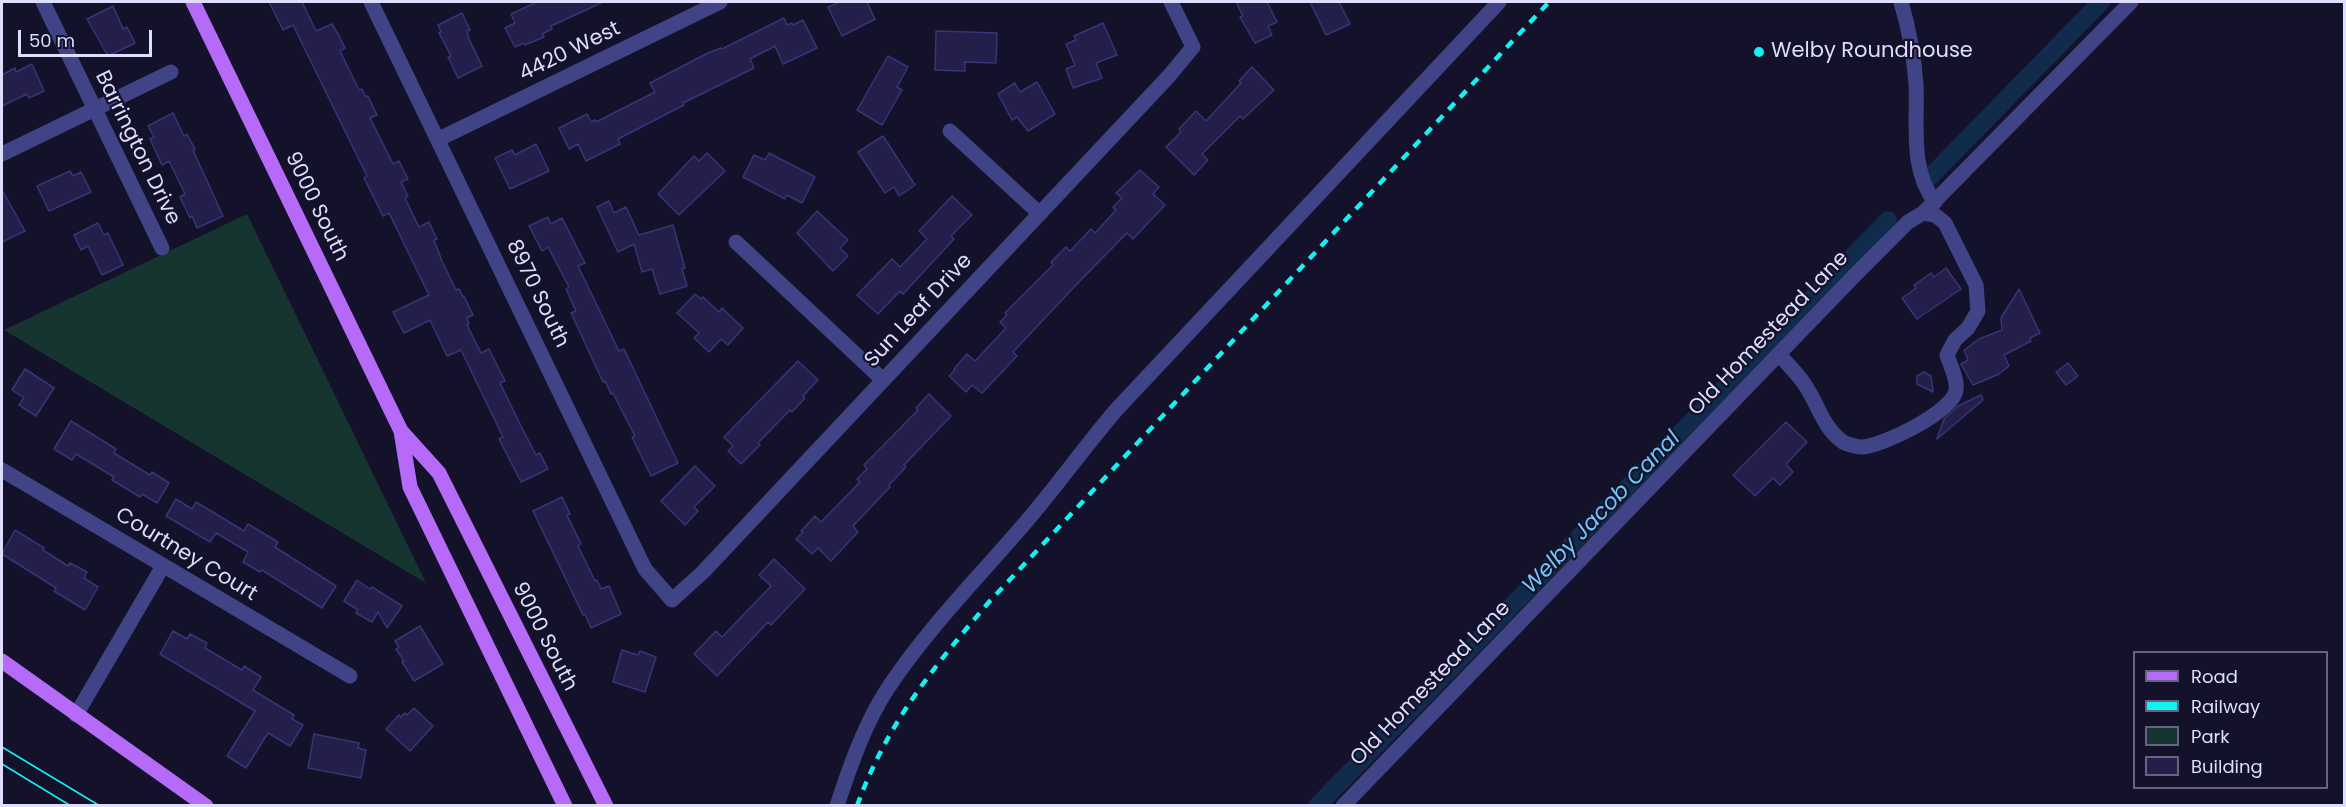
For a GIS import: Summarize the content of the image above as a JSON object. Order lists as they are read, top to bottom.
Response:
{
  "streets": {
    "main road": ["9000 South"],
    "street": [
      "4420 West",
      "Barrington Drive",
      "8970 South",
      "Sun Leaf Drive",
      "Old Homestead Lane",
      "Courtney Court"
    ]
  },
  "crossings": [
    ["4420 West", "8970 South"],
    ["8970 South", "Sun Leaf Drive"]
  ],
  "water": ["Welby Jacob Canal"],
  "places": ["Welby Roundhouse"],
  "legend": [
    "Road",
    "Railway",
    "Park",
    "Building"
  ],
  "scale_bar": "50 m"
}
